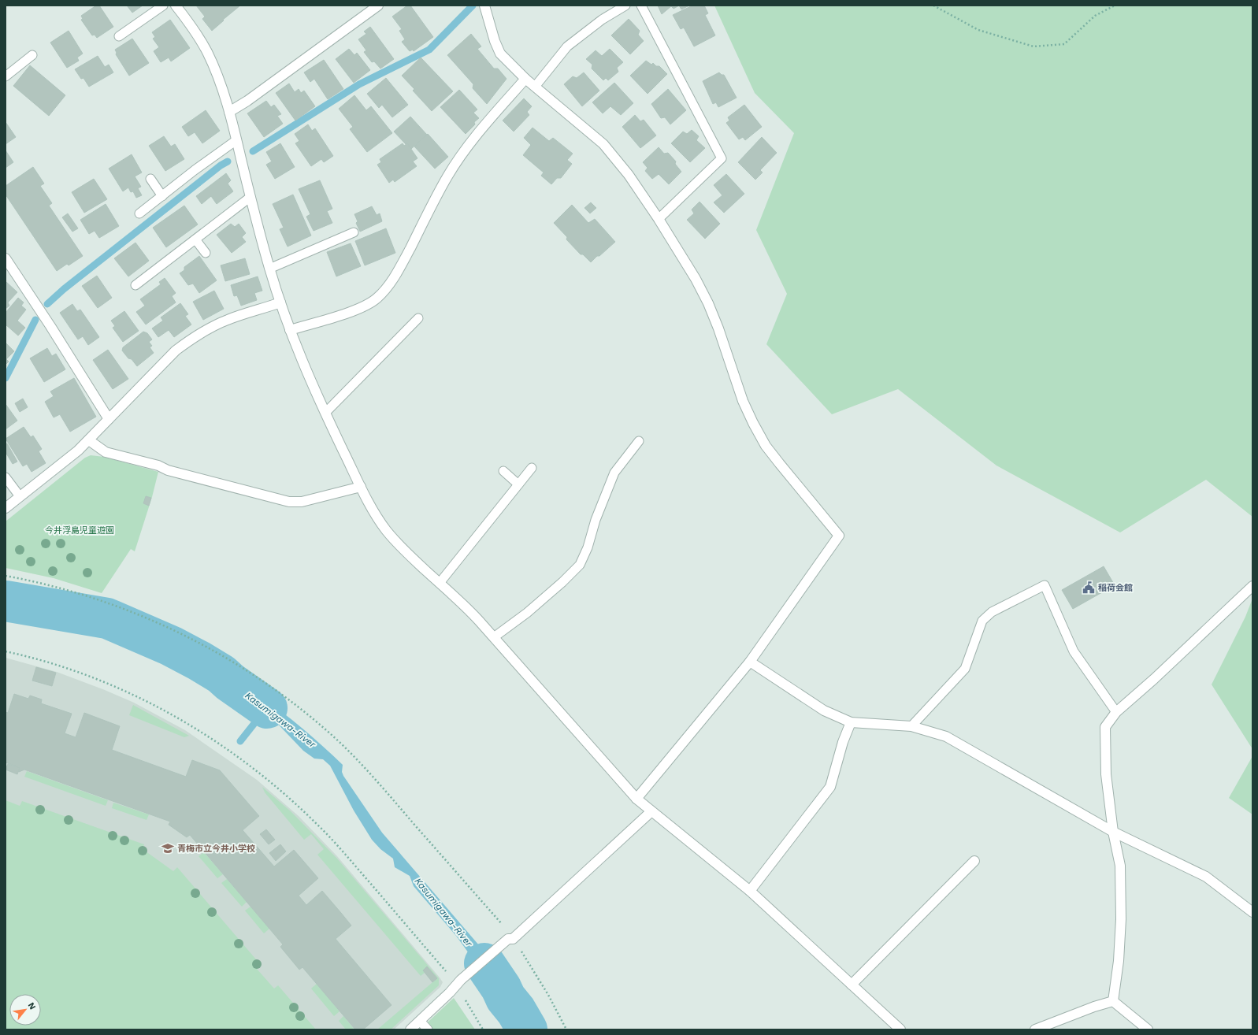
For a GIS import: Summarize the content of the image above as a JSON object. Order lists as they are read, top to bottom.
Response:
{
  "water": ["Kasumigawa-River"],
  "parks": ["今井浮島児童遊園"],
  "places": {
    "public building": ["稲荷会館"],
    "school or university": ["青梅市立今井小学校"]
  },
  "north": "top right"
}
